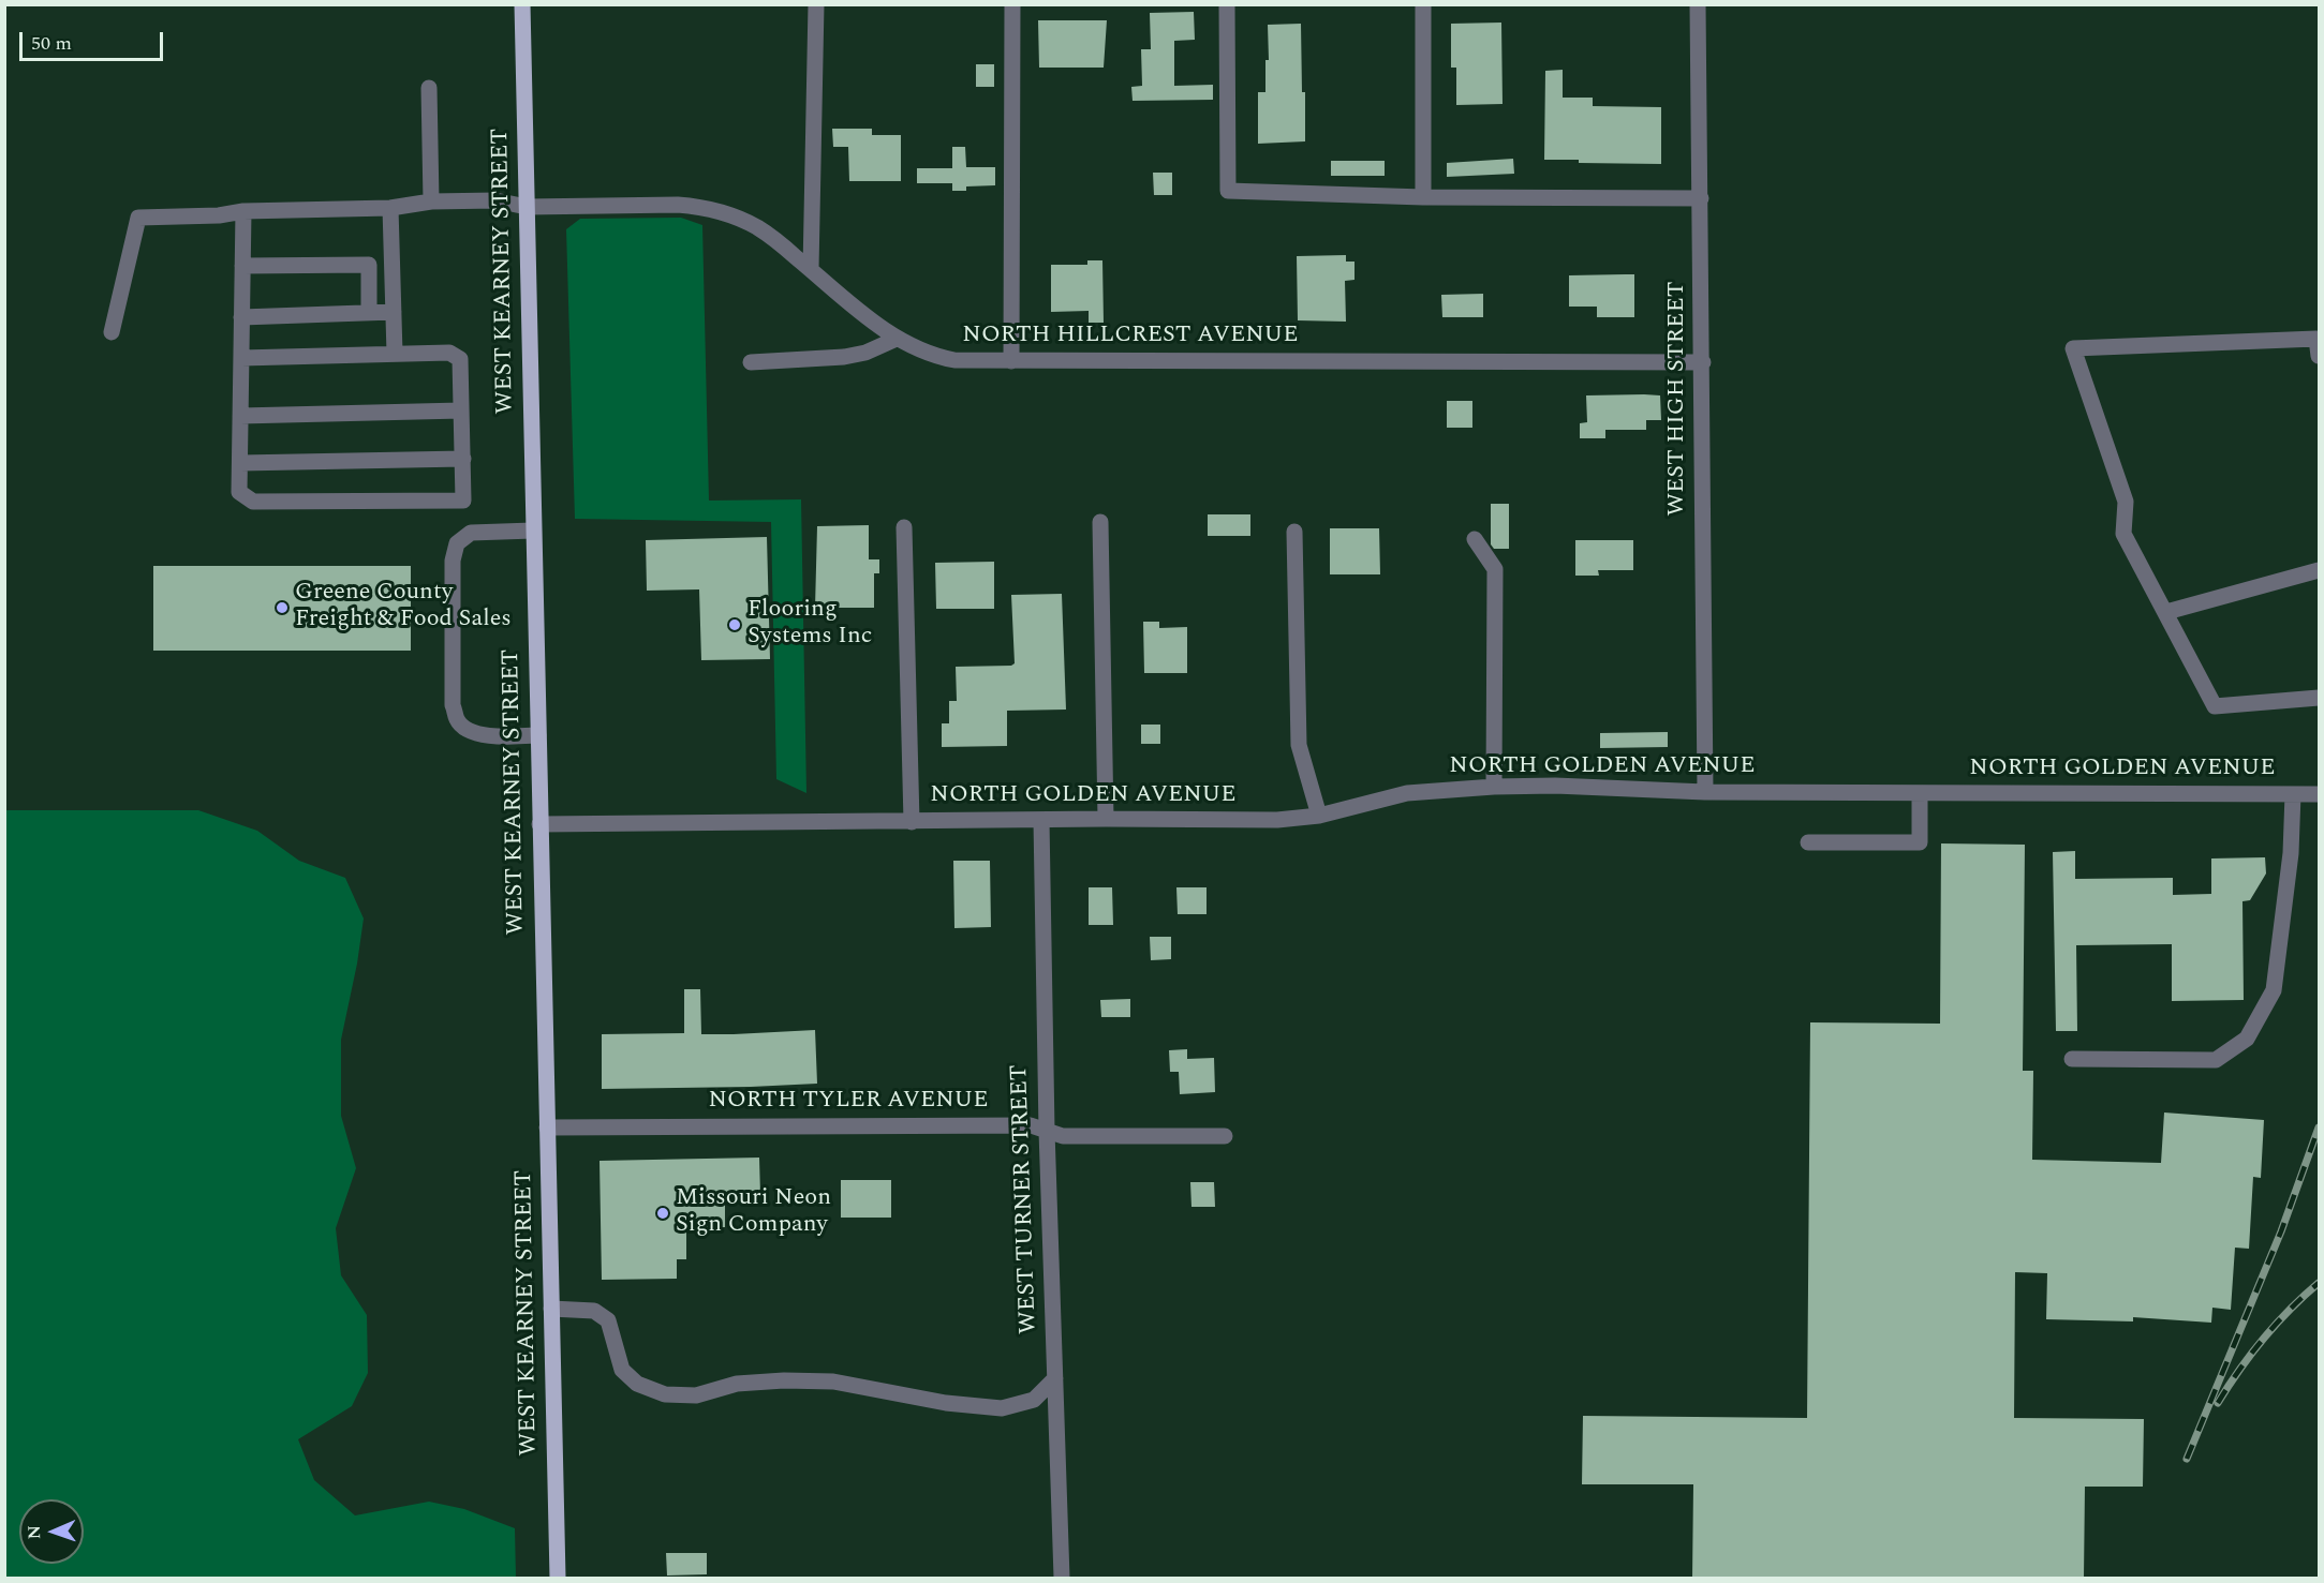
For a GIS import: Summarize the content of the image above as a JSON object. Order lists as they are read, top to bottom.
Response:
{
  "streets": {
    "main road": ["WEST KEARNEY STREET"],
    "street": [
      "NORTH HILLCREST AVENUE",
      "WEST HIGH STREET",
      "NORTH GOLDEN AVENUE",
      "NORTH TYLER AVENUE",
      "WEST TURNER STREET"
    ]
  },
  "crossings": [
    ["WEST KEARNEY STREET", "NORTH HILLCREST AVENUE"],
    ["WEST KEARNEY STREET", "NORTH GOLDEN AVENUE"],
    ["WEST KEARNEY STREET", "NORTH TYLER AVENUE"],
    ["NORTH HILLCREST AVENUE", "WEST HIGH STREET"],
    ["WEST HIGH STREET", "NORTH GOLDEN AVENUE"],
    ["NORTH GOLDEN AVENUE", "WEST TURNER STREET"],
    ["NORTH TYLER AVENUE", "WEST TURNER STREET"]
  ],
  "places": ["Greene County Freight & Food Sales", "Flooring Systems Inc", "Missouri Neon Sign Company"],
  "scale_bar": "50 m",
  "north": "left"
}
